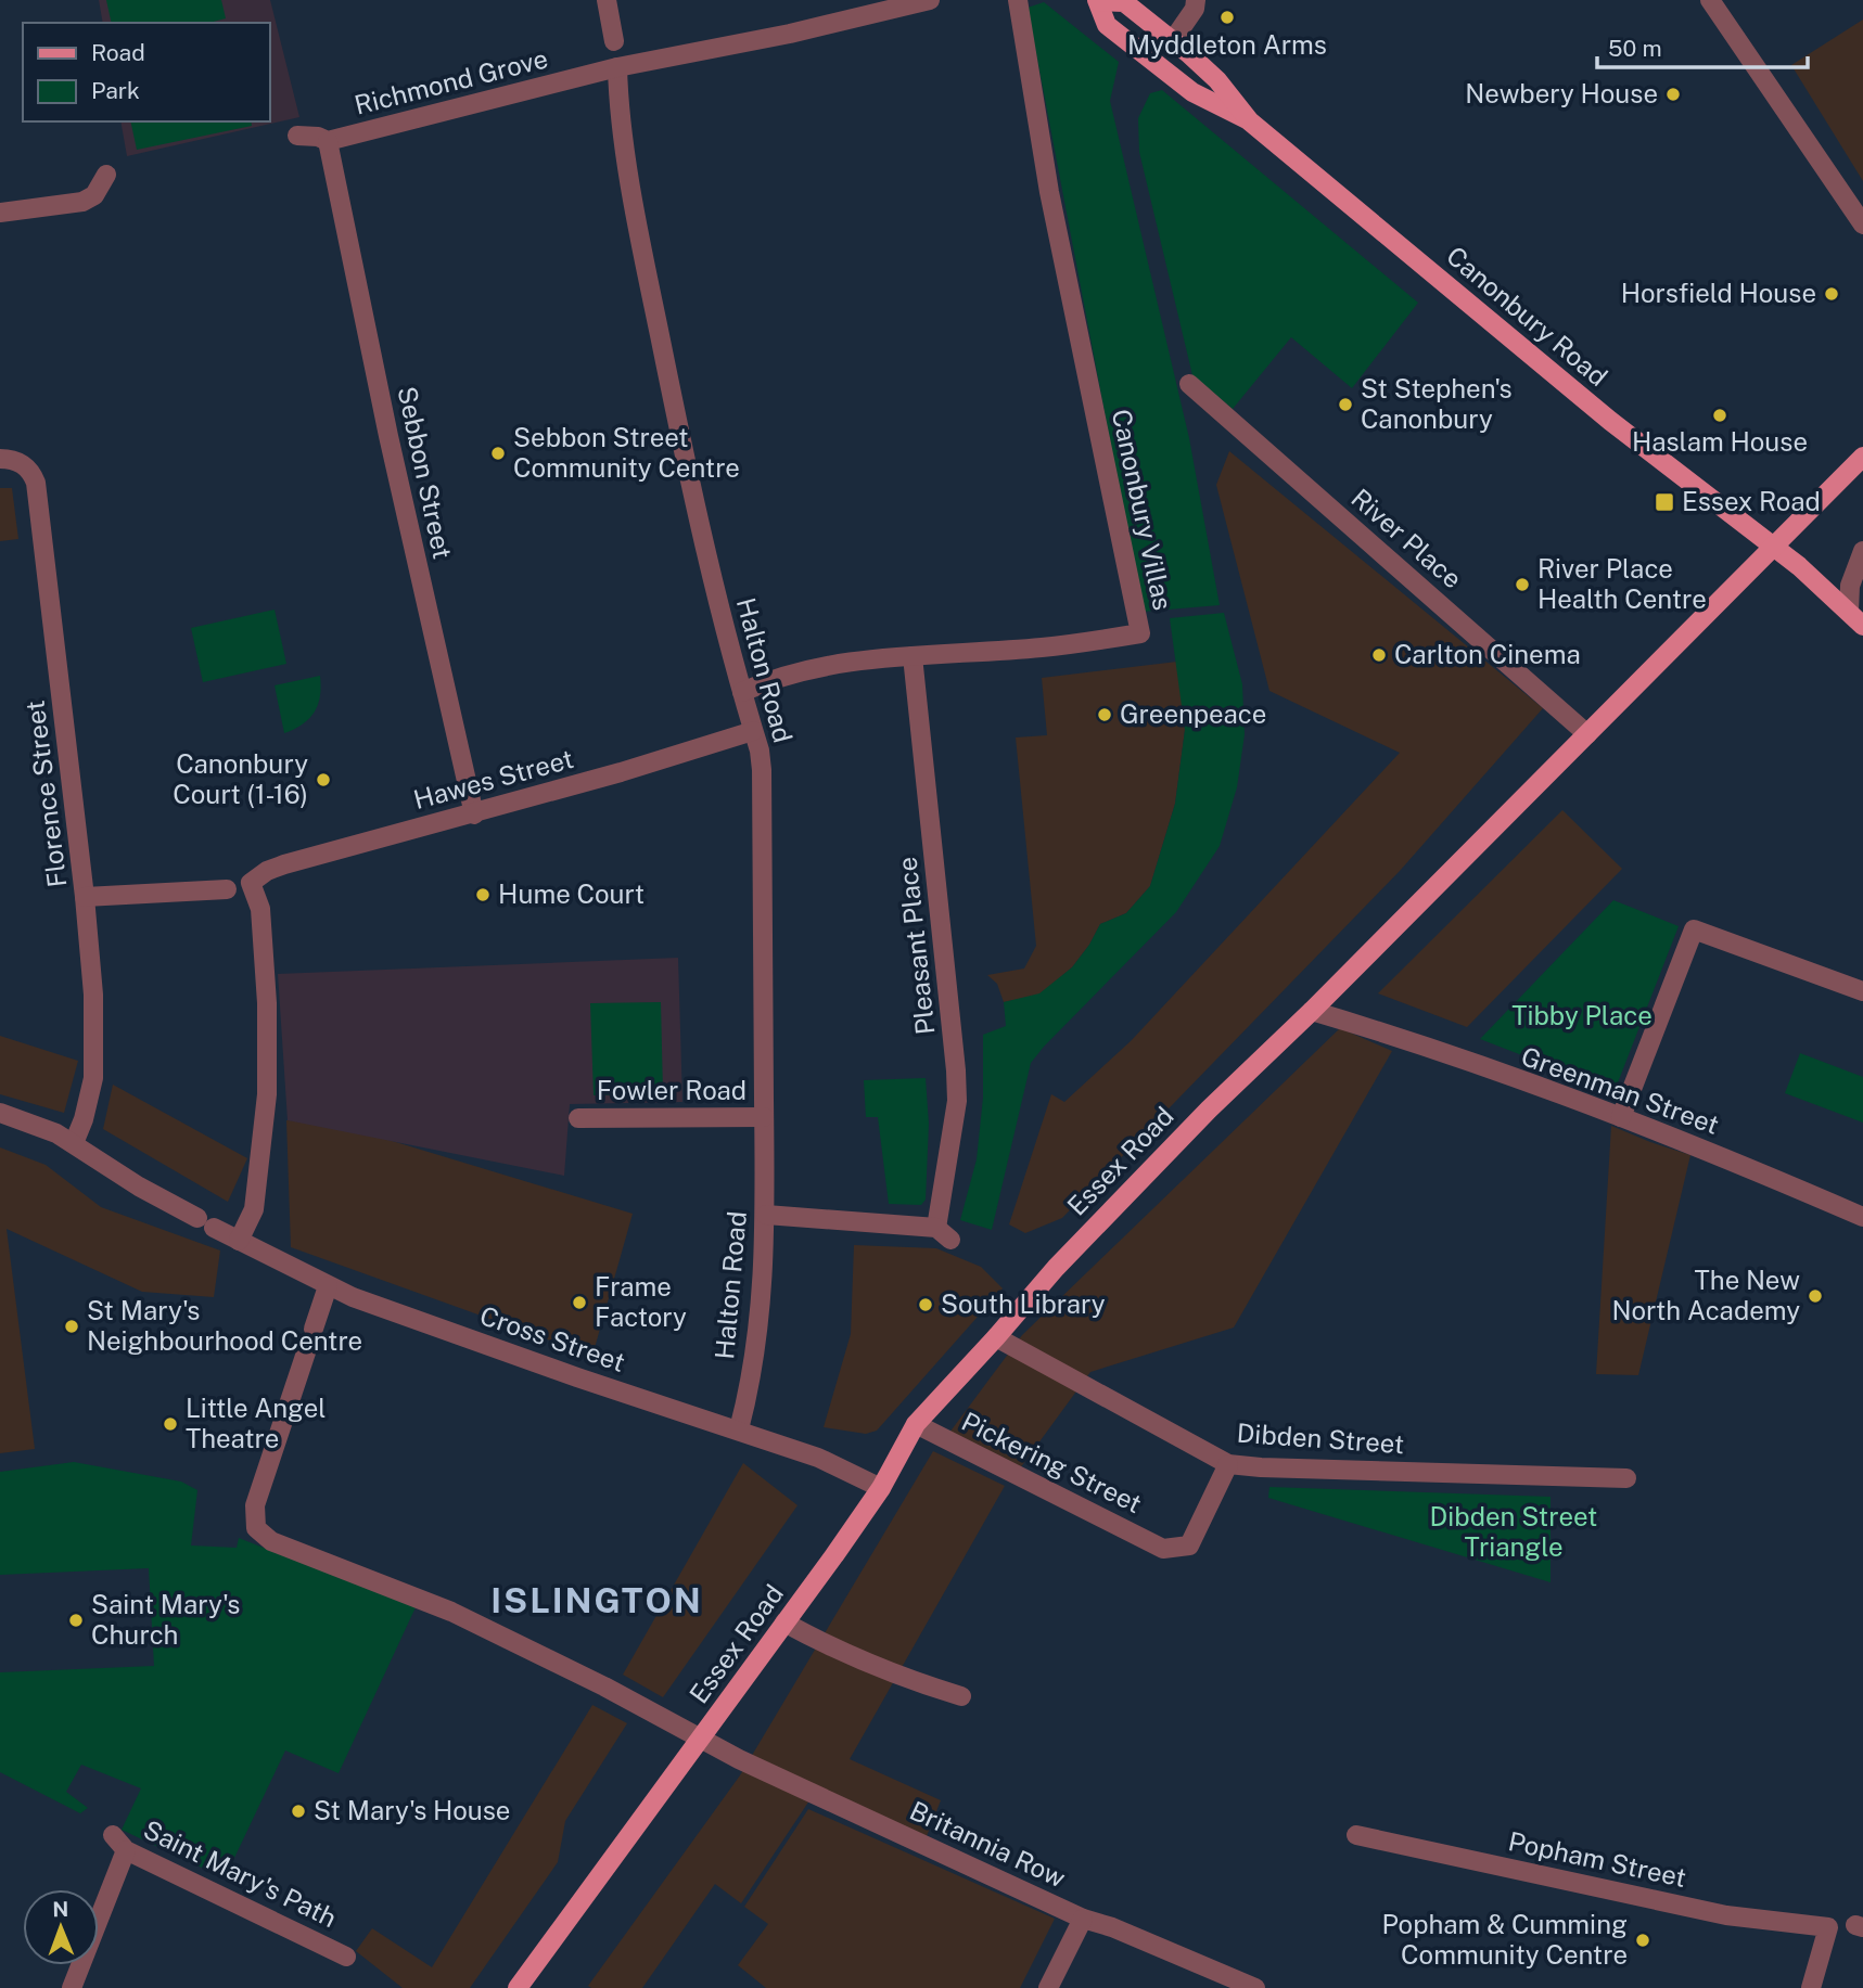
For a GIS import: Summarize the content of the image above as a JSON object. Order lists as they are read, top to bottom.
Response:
{
  "streets": {
    "main road": ["Canonbury Road", "Essex Road"],
    "street": [
      "Richmond Grove",
      "Sebbon Street",
      "Canonbury Villas",
      "River Place",
      "Halton Road",
      "Hawes Street",
      "Florence Street",
      "Pleasant Place",
      "Fowler Road",
      "Greenman Street",
      "Cross Street",
      "Dibden Street",
      "Pickering Street",
      "Britannia Row",
      "Popham Street",
      "Saint Mary's Path"
    ]
  },
  "crossings": [
    ["Richmond Grove", "Sebbon Street"],
    ["Richmond Grove", "Halton Road"],
    ["Canonbury Road", "Essex Road"],
    ["Sebbon Street", "Hawes Street"],
    ["Canonbury Villas", "Halton Road"],
    ["Canonbury Villas", "Pleasant Place"],
    ["River Place", "Essex Road"],
    ["Halton Road", "Hawes Street"],
    ["Halton Road", "Pleasant Place"],
    ["Halton Road", "Fowler Road"],
    ["Halton Road", "Cross Street"],
    ["Hawes Street", "Cross Street"],
    ["Florence Street", "Cross Street"],
    ["Greenman Street", "Essex Road"],
    ["Essex Road", "Cross Street"],
    ["Essex Road", "Dibden Street"],
    ["Essex Road", "Pickering Street"],
    ["Essex Road", "Britannia Row"],
    ["Dibden Street", "Pickering Street"]
  ],
  "districts": ["ISLINGTON"],
  "parks": ["Tibby Place", "Dibden Street Triangle"],
  "places": {
    "other": [
      "Myddleton Arms",
      "Newbery House",
      "Horsfield House",
      "St Stephen's Canonbury",
      "Haslam House",
      "Sebbon Street Community Centre",
      "River Place Health Centre",
      "Carlton Cinema",
      "Greenpeace",
      "Canonbury Court (1-16)",
      "Hume Court",
      "The New North Academy",
      "Frame Factory",
      "South Library",
      "St Mary's Neighbourhood Centre",
      "Little Angel Theatre",
      "Saint Mary's Church",
      "St Mary's House",
      "Popham & Cumming Community Centre"
    ],
    "transit": ["Essex Road"]
  },
  "legend": ["Road", "Park"],
  "scale_bar": "50 m",
  "north": "top"
}
